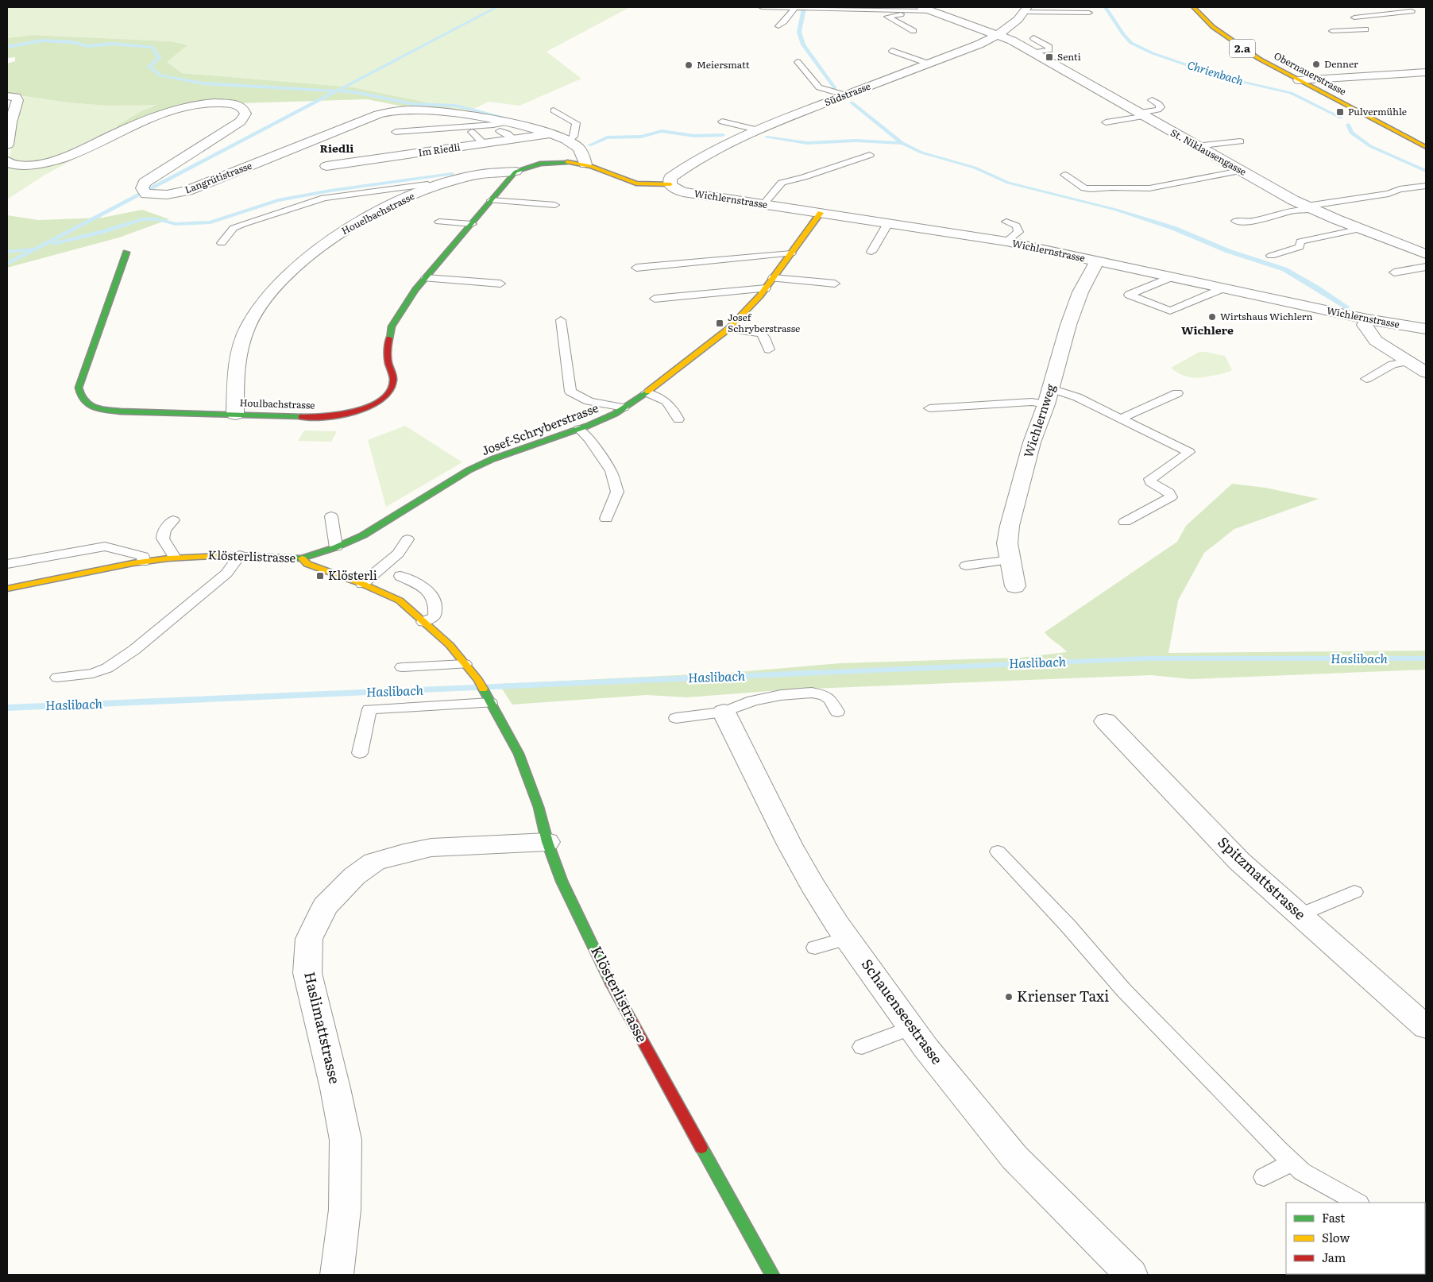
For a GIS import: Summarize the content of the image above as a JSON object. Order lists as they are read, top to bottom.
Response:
{
  "streets": {
    "street": [
      "2.a",
      "Obernauerstrasse",
      "Südstrasse",
      "Im Riedli",
      "St. Niklausengasse",
      "Langrütistrasse",
      "Wichlernstrasse",
      "Houelbachstrasse",
      "Houlbachstrasse",
      "Wichlernweg",
      "Josef-Schryberstrasse",
      "Klösterlistrasse",
      "Spitzmattstrasse",
      "Schauenseestrasse",
      "Haslimattstrasse"
    ]
  },
  "crossings": [
    ["Südstrasse", "St. Niklausengasse"],
    ["Südstrasse", "Wichlernstrasse"],
    ["Im Riedli", "Langrütistrasse"],
    ["Wichlernstrasse", "Wichlernweg"],
    ["Wichlernstrasse", "Josef-Schryberstrasse"],
    ["Houelbachstrasse", "Houlbachstrasse"],
    ["Josef-Schryberstrasse", "Klösterlistrasse"],
    ["Klösterlistrasse", "Haslimattstrasse"]
  ],
  "districts": ["Riedli", "Wichlere"],
  "water": ["Chrienbach", "Haslibach"],
  "places": {
    "transit": [
      "Senti",
      "Pulvermühle",
      "Josef Schryberstrasse",
      "Klösterli"
    ],
    "other": [
      "Denner",
      "Meiersmatt",
      "Wirtshaus Wichlern",
      "Krienser Taxi"
    ]
  },
  "legend": ["Fast", "Slow", "Jam"]
}
